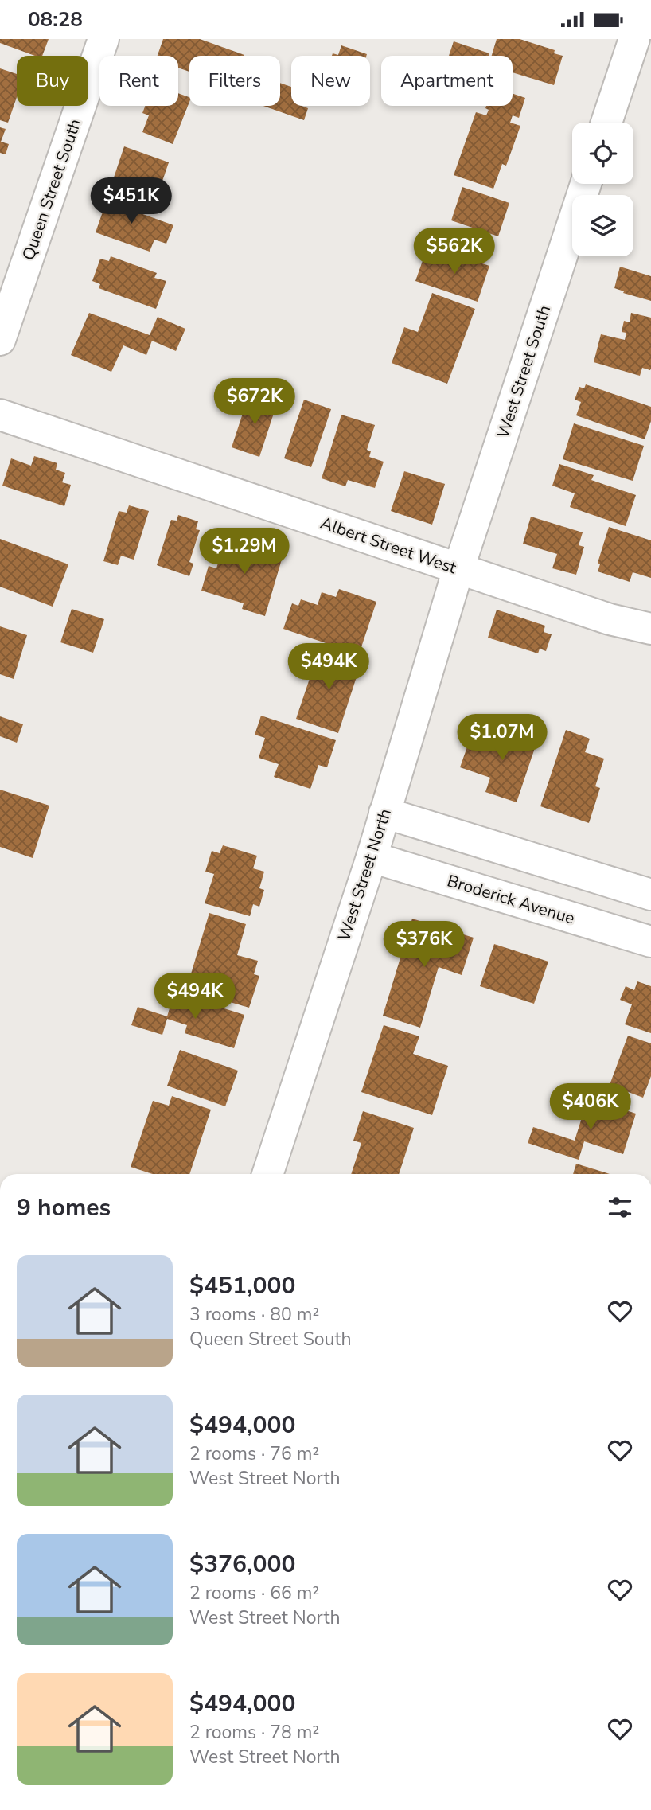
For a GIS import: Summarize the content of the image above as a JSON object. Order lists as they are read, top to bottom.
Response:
{
  "streets": {
    "street": [
      "Queen Street South",
      "West Street South",
      "Albert Street West",
      "West Street North",
      "Broderick Avenue"
    ]
  },
  "crossings": [
    ["West Street South", "Albert Street West"],
    ["West Street South", "West Street North"],
    ["Albert Street West", "West Street North"],
    ["West Street North", "Broderick Avenue"]
  ],
  "page": {
    "status": "08:28",
    "chip": [
      "Buy",
      "Rent",
      "Filters",
      "New",
      "Apartment"
    ],
    "price": [
      "$451K",
      "$562K",
      "$672K",
      "$1.29M",
      "$494K",
      "$1.07M",
      "$376K",
      "$494K",
      "$406K"
    ],
    "heading": "9 homes",
    "list": [
      {
        "name": "$451,000",
        "note": "3 rooms · 80 m² · Queen Street South"
      },
      {
        "name": "$494,000",
        "note": "2 rooms · 76 m² · West Street North"
      },
      {
        "name": "$376,000",
        "note": "2 rooms · 66 m² · West Street North"
      },
      {
        "name": "$494,000",
        "note": "2 rooms · 78 m² · West Street North"
      }
    ]
  }
}
